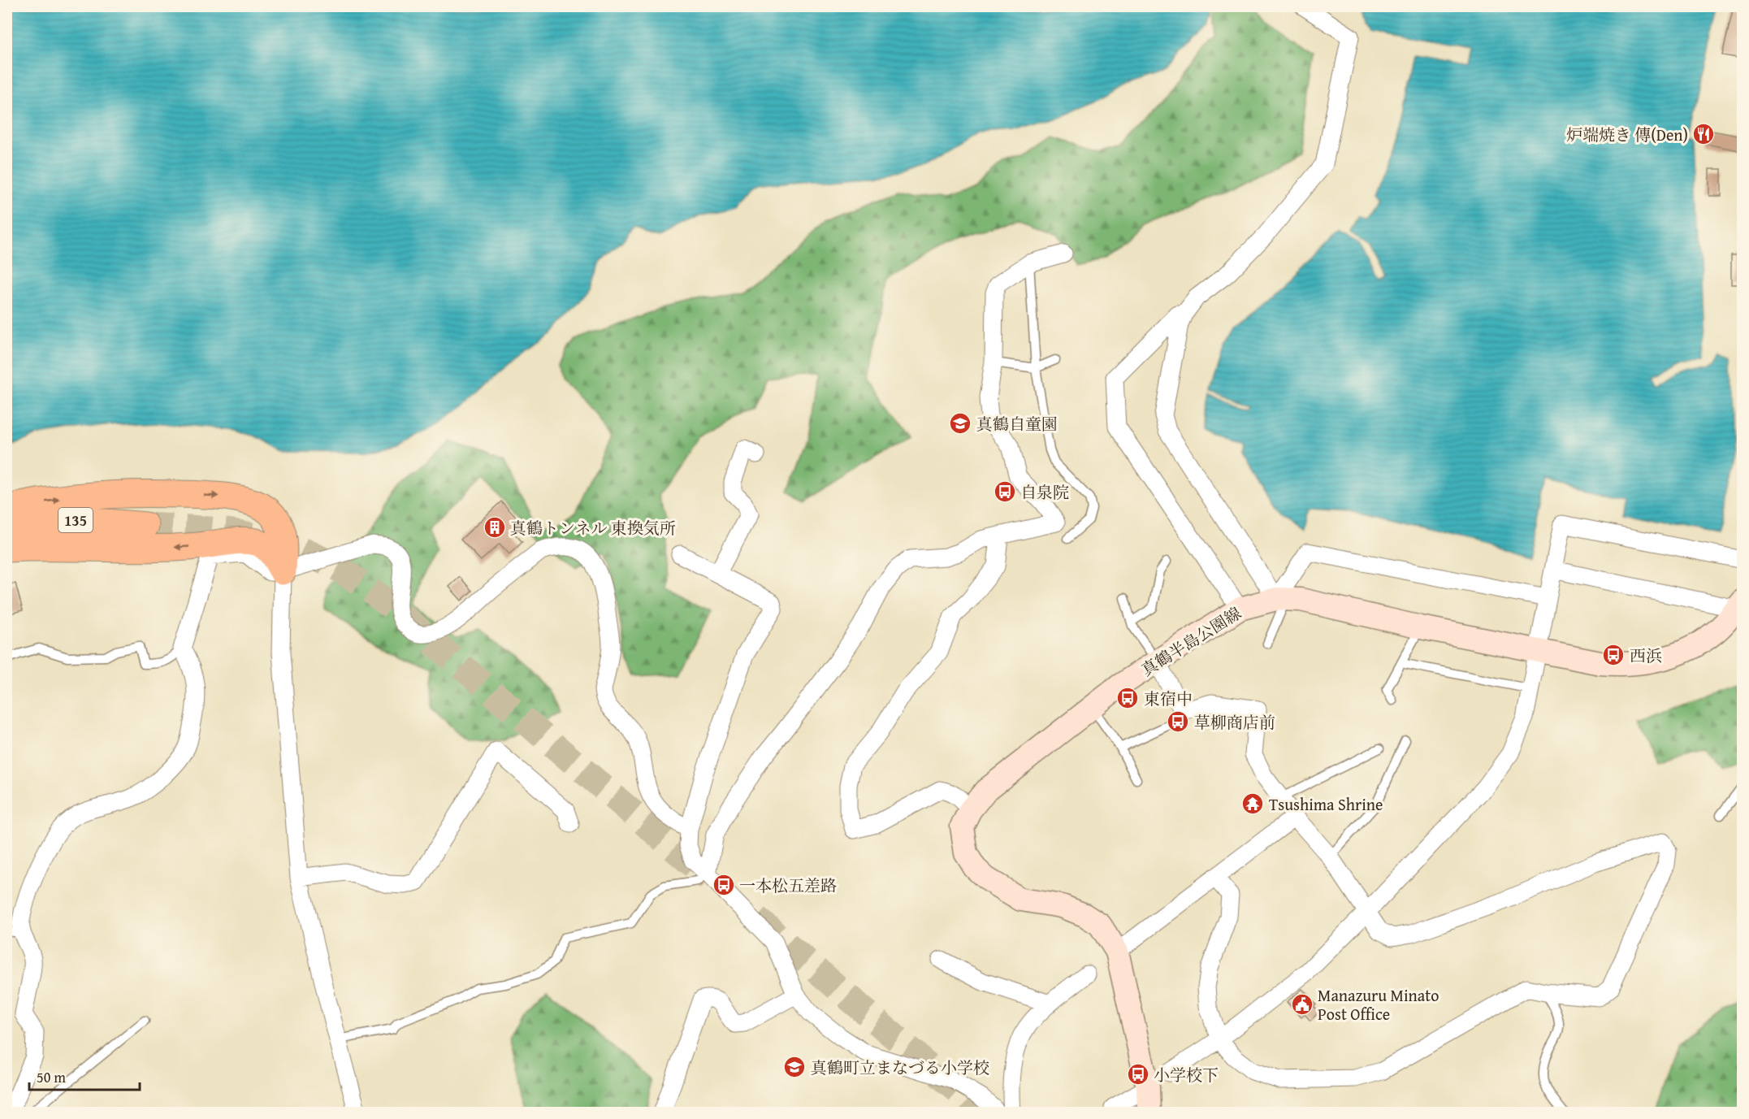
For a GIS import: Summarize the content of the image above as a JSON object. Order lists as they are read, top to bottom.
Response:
{
  "streets": {
    "highway": ["135"],
    "main road": ["真鶴半島公園線"]
  },
  "places": {
    "restaurant": ["炉端焼き 傳(Den)"],
    "school or university": ["真鶴自童園", "真鶴町立まなづる小学校"],
    "bus stop": [
      "自泉院",
      "西浜",
      "東宿中",
      "草柳商店前",
      "一本松五差路",
      "小学校下"
    ],
    "building": ["真鶴トンネル 東換気所"],
    "temple": ["Tsushima Shrine"],
    "public building": ["Manazuru Minato Post Office"]
  },
  "scale_bar": "50 m"
}
